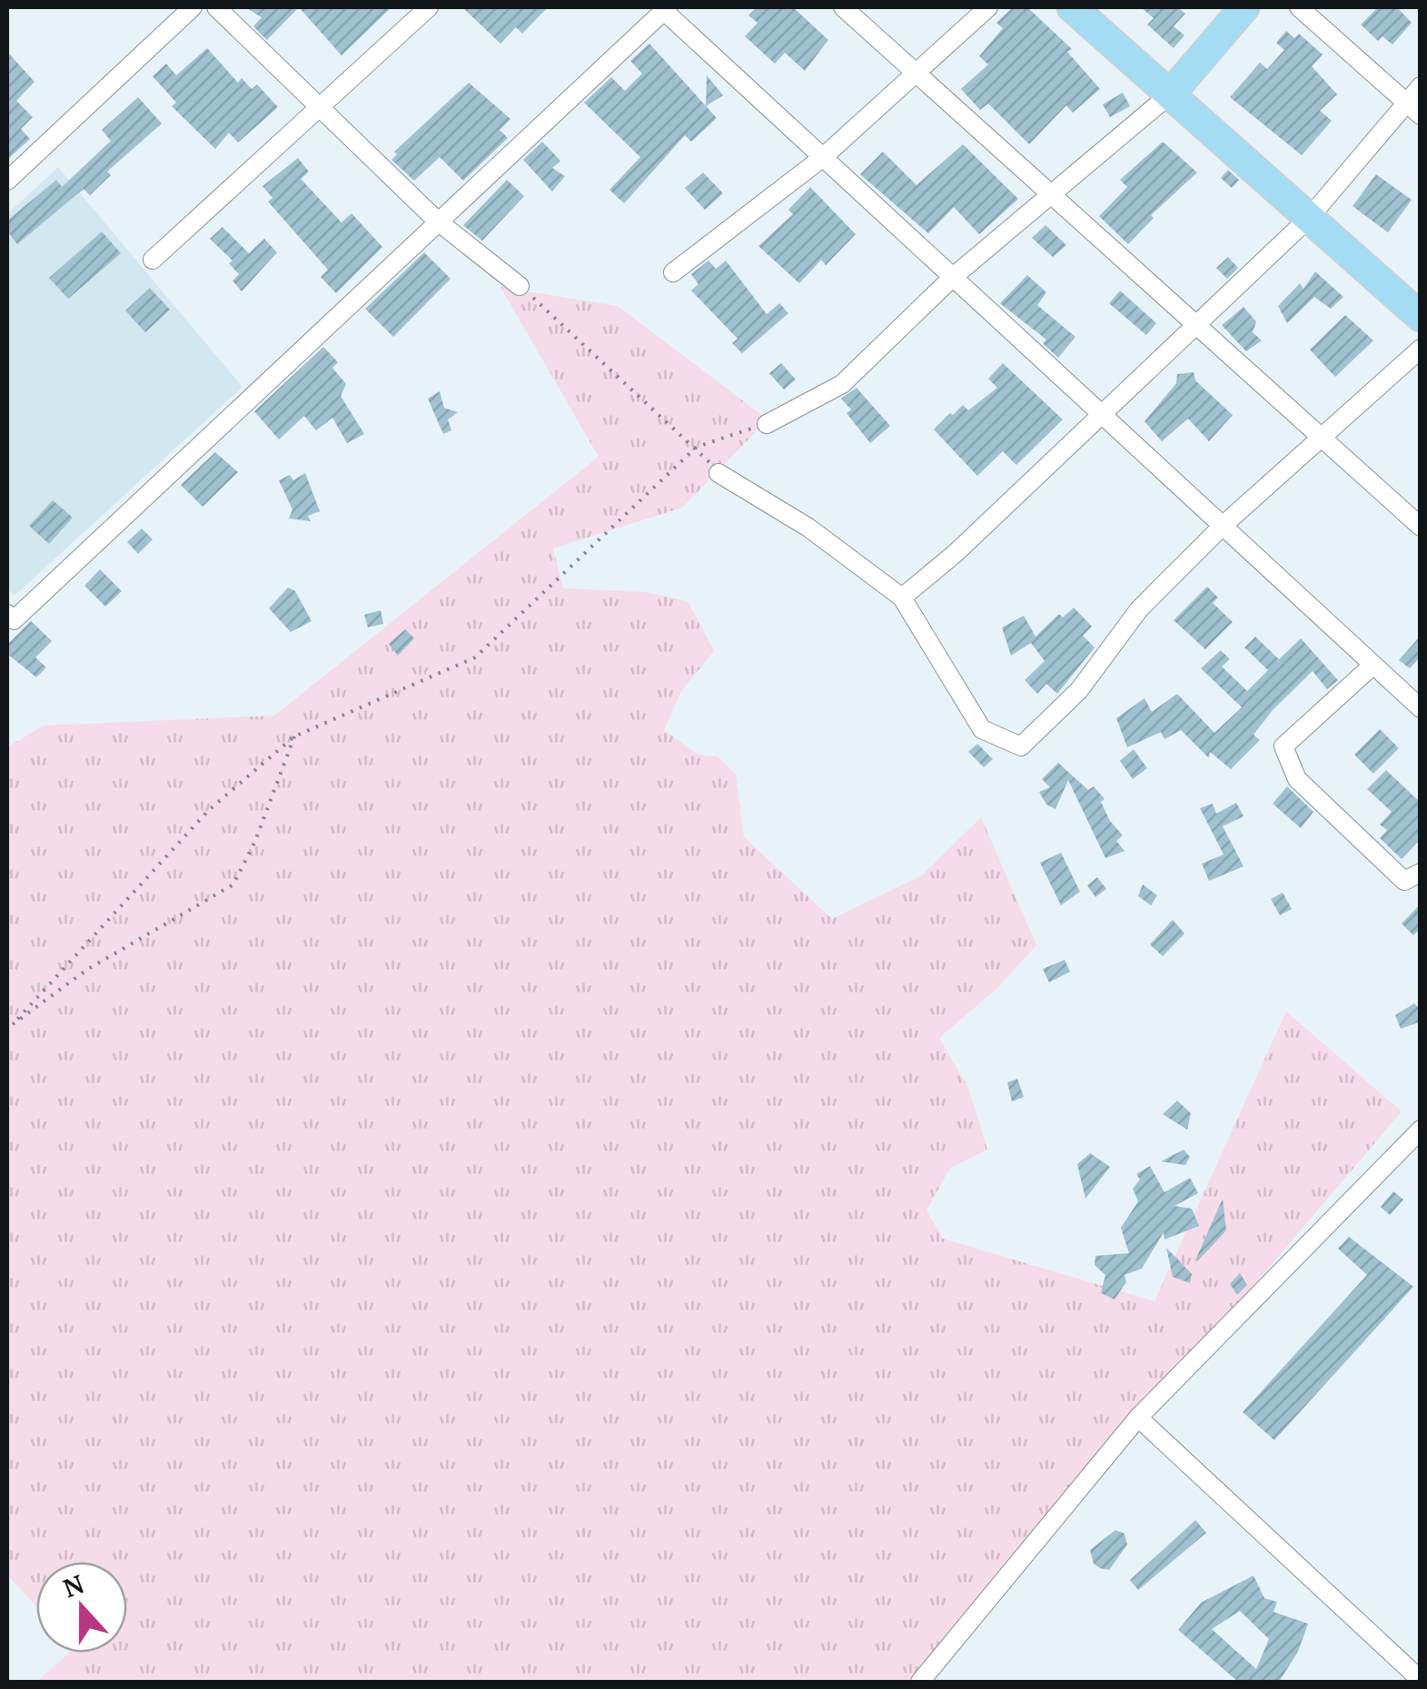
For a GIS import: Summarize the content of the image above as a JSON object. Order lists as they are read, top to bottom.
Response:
{
  "north": "top"
}
